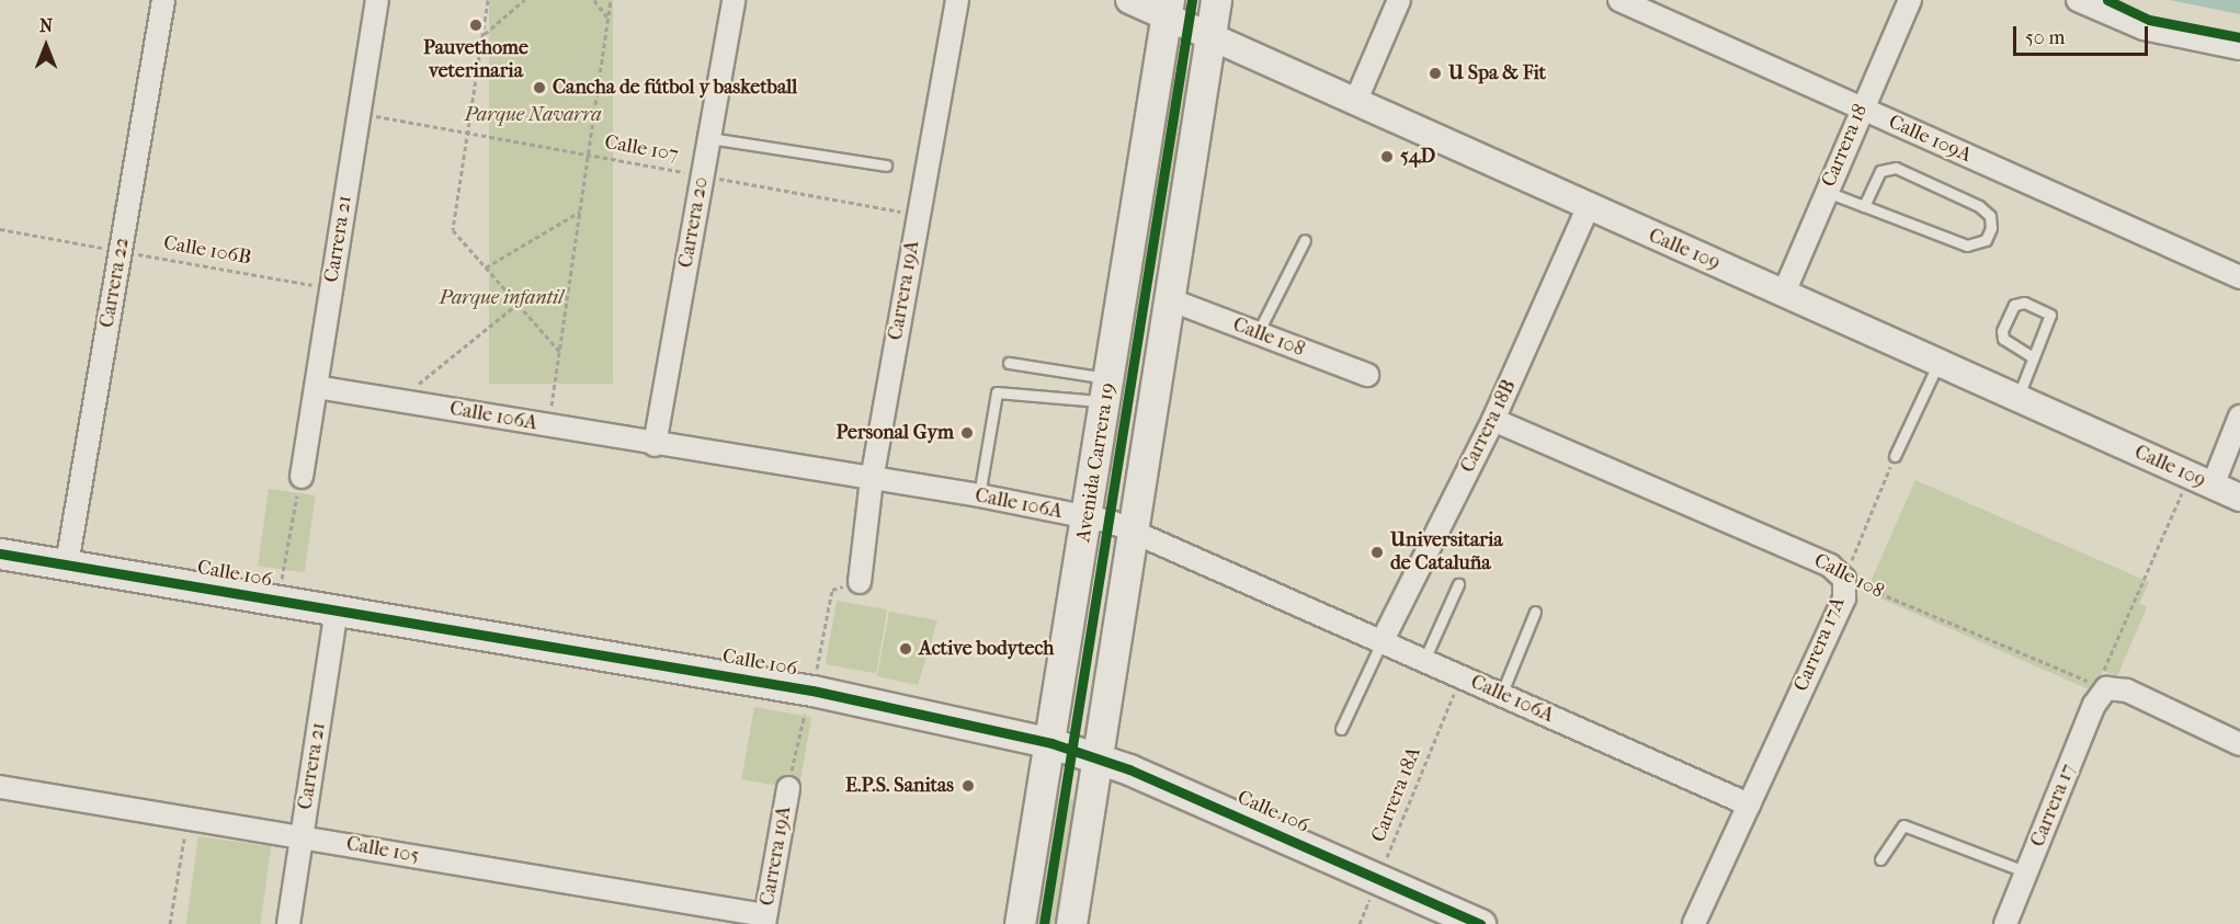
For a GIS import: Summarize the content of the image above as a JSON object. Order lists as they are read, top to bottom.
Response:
{
  "streets": {
    "main road": ["Avenida Carrera 19", "Calle 106"],
    "street": [
      "Calle 109A",
      "Carrera 18",
      "Carrera 20",
      "Carrera 21",
      "Calle 109",
      "Carrera 22",
      "Carrera 19A",
      "Calle 108",
      "Calle 106A",
      "Carrera 18B",
      "Carrera 17A",
      "Carrera 17",
      "Calle 105"
    ],
    "path": ["Calle 107", "Calle 106B", "Carrera 18A"]
  },
  "crossings": [
    ["Calle 109A", "Carrera 18"],
    ["Carrera 18", "Calle 109"],
    ["Calle 107", "Carrera 20"],
    ["Calle 107", "Carrera 21"],
    ["Calle 107", "Carrera 19A"],
    ["Carrera 20", "Calle 106A"],
    ["Carrera 21", "Calle 106B"],
    ["Carrera 21", "Calle 106A"],
    ["Carrera 21", "Calle 106"],
    ["Carrera 21", "Calle 105"],
    ["Calle 109", "Carrera 18B"],
    ["Calle 109", "Avenida Carrera 19"],
    ["Calle 106B", "Carrera 22"],
    ["Carrera 22", "Calle 106"],
    ["Carrera 19A", "Calle 106A"],
    ["Carrera 19A", "Calle 105"],
    ["Calle 108", "Carrera 18B"],
    ["Calle 108", "Carrera 17A"],
    ["Calle 108", "Carrera 17"],
    ["Calle 106A", "Carrera 18B"],
    ["Calle 106A", "Avenida Carrera 19"],
    ["Calle 106A", "Carrera 17A"],
    ["Calle 106A", "Carrera 18A"],
    ["Avenida Carrera 19", "Calle 106"],
    ["Calle 106", "Carrera 18A"]
  ],
  "parks": ["Parque Navarra", "Parque infantil"],
  "places": [
    "Pauvethome veterinaria",
    "U Spa & Fit",
    "Cancha de fútbol y basketball",
    "54D",
    "Personal Gym",
    "Universitaria de Cataluña",
    "Active bodytech",
    "E.P.S. Sanitas"
  ],
  "scale_bar": "50 m",
  "north": "top"
}
